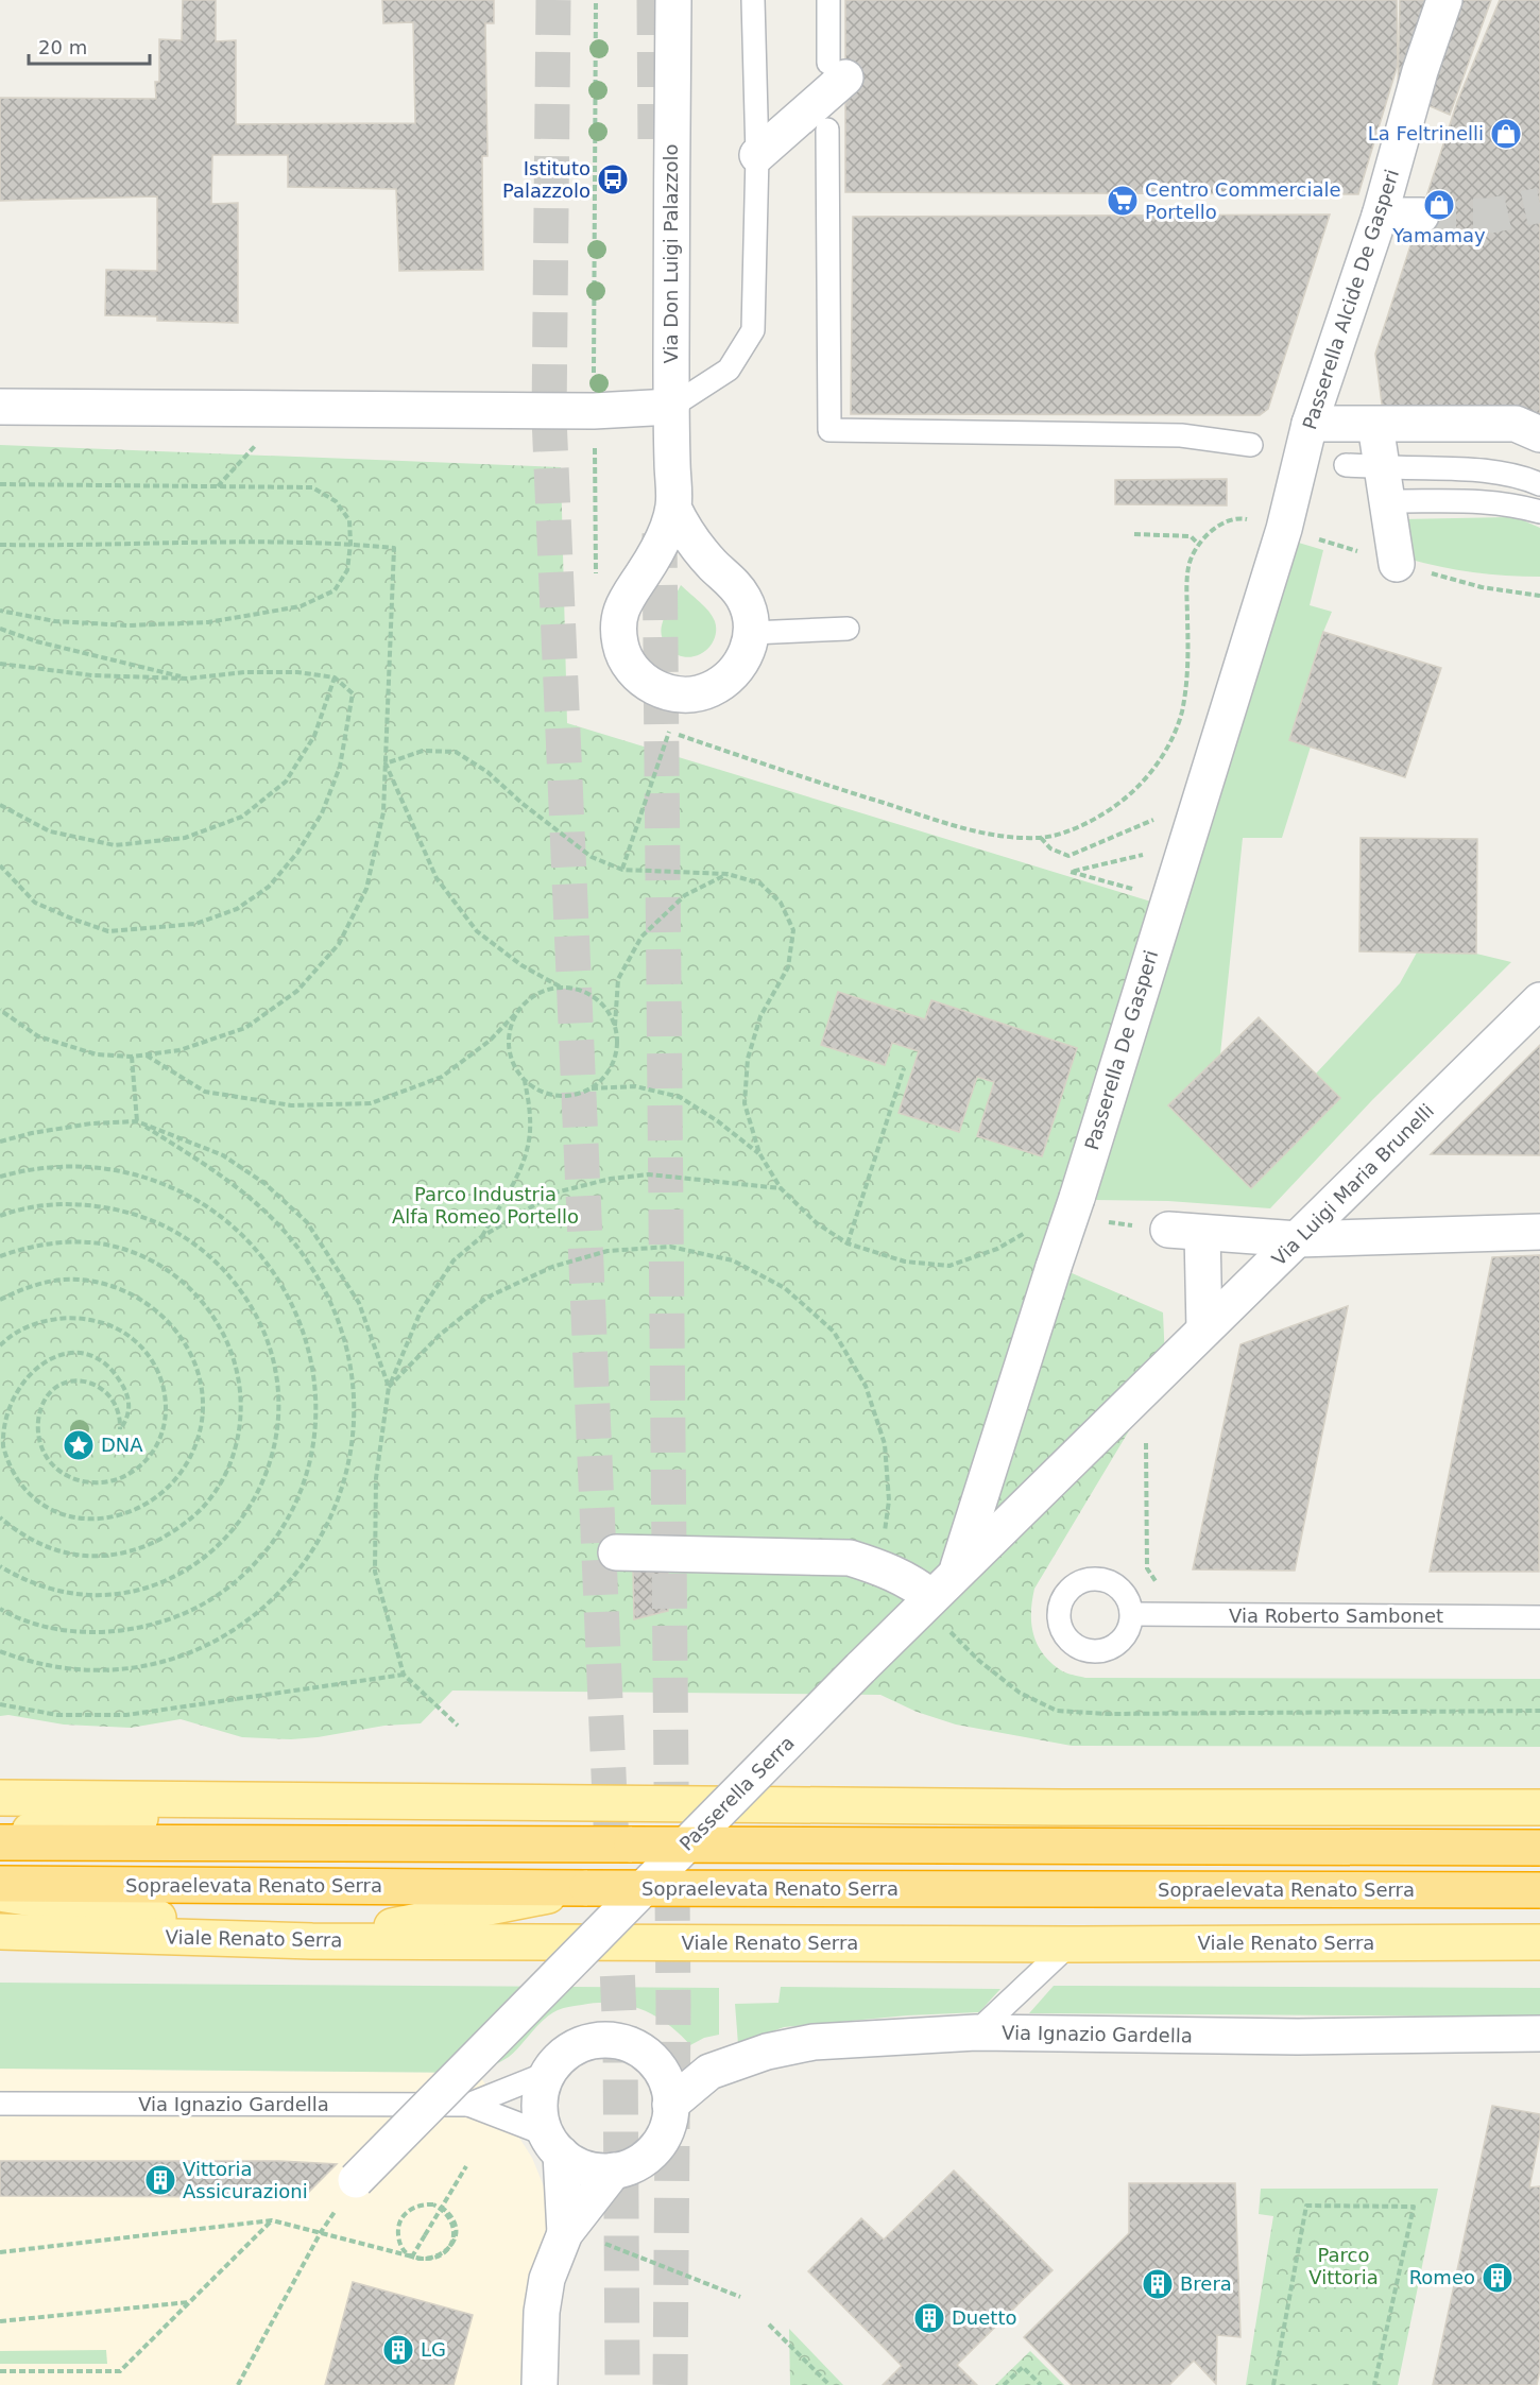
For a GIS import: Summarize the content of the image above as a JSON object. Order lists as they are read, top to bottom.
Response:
{
  "streets": {
    "highway": ["Sopraelevata Renato Serra"],
    "main road": ["Viale Renato Serra"],
    "street": [
      "Via Don Luigi Palazzolo",
      "Passerella Alcide De Gasperi",
      "Passerella De Gasperi",
      "Via Luigi Maria Brunelli",
      "Passerella Serra",
      "Via Ignazio Gardella"
    ],
    "lane": ["Via Roberto Sambonet"]
  },
  "crossings": [
    ["Passerella Alcide De Gasperi", "Passerella De Gasperi"],
    ["Passerella De Gasperi", "Via Luigi Maria Brunelli"],
    ["Passerella De Gasperi", "Passerella Serra"],
    ["Via Luigi Maria Brunelli", "Passerella Serra"]
  ],
  "parks": ["Parco Industria Alfa Romeo Portello", "Parco Vittoria"],
  "places": {
    "shop": ["La Feltrinelli", "Yamamay"],
    "bus stop": ["Istituto Palazzolo"],
    "supermarket": ["Centro Commerciale Portello"],
    "place": ["DNA"],
    "building": [
      "Vittoria Assicurazioni",
      "Romeo",
      "Brera",
      "Duetto",
      "LG"
    ]
  },
  "scale_bar": "20 m"
}
